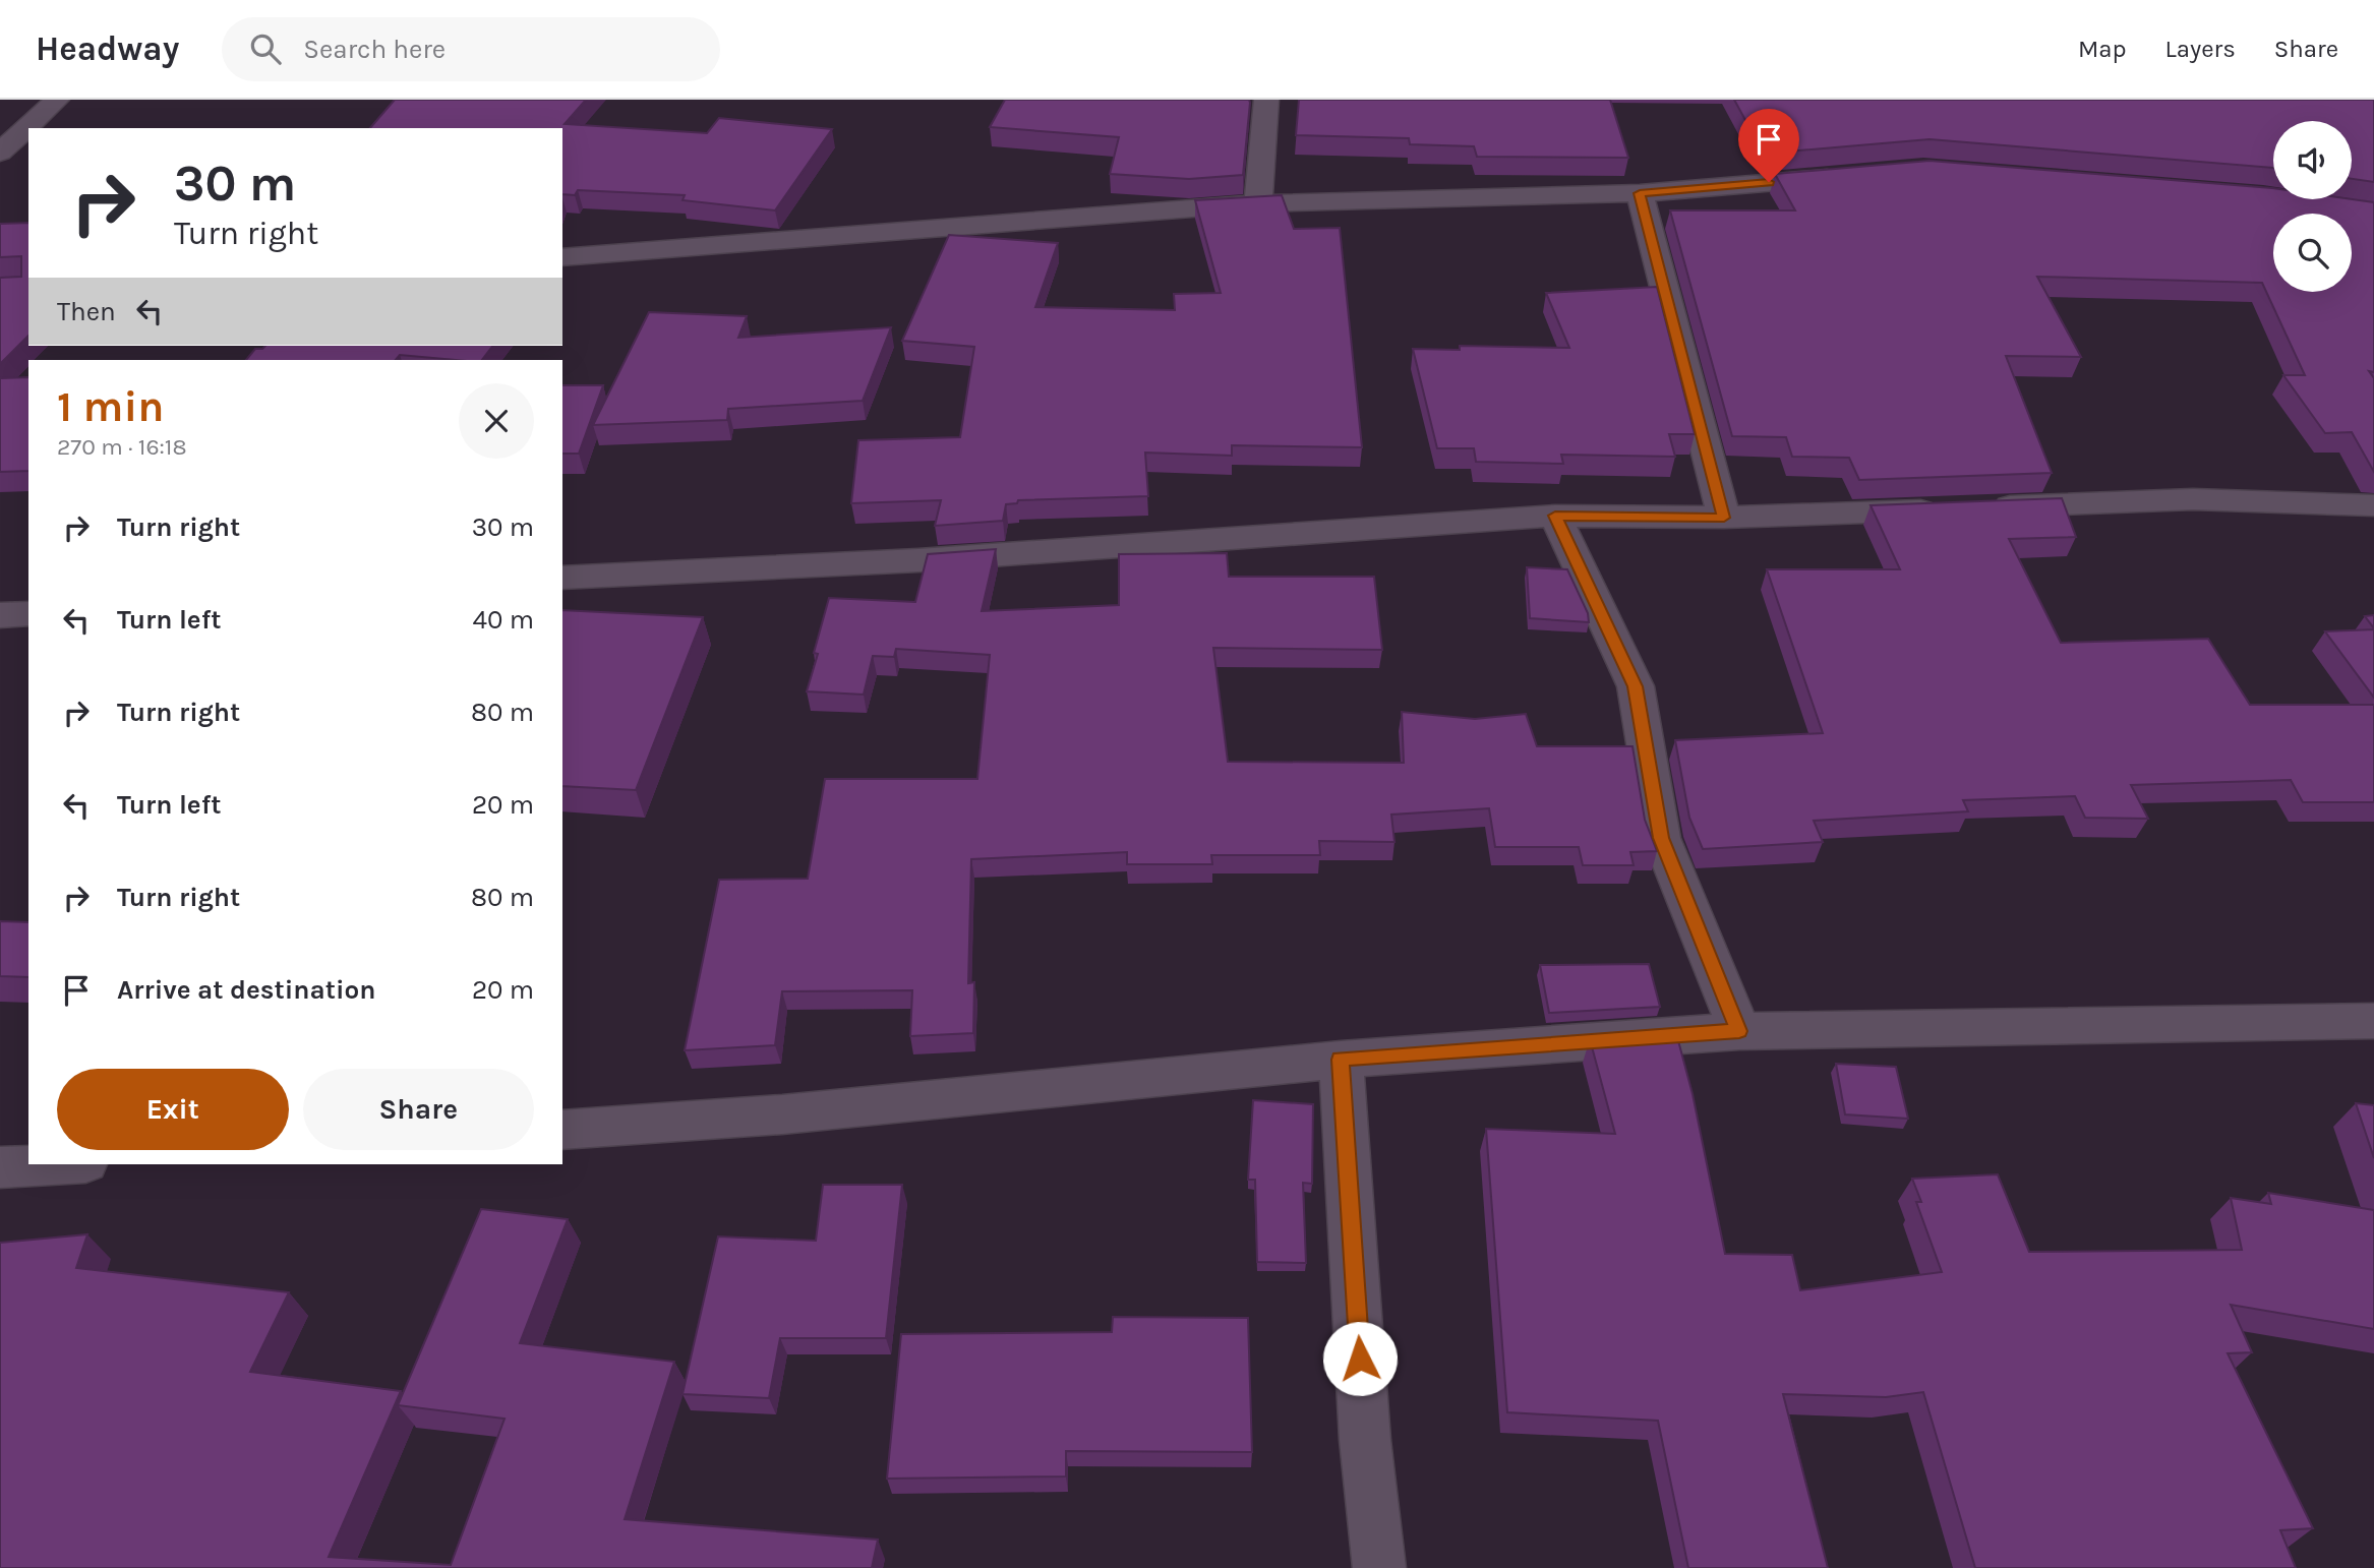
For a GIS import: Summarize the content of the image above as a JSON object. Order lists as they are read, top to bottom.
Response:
{
  "page": {
    "header": "Headway",
    "search": "Search here",
    "nav": ["Map", "Layers", "Share"],
    "turn": ["30 m", "Turn right"],
    "then": "Then",
    "heading": ["1 min", "270 m · 16:18"],
    "list": [
      {
        "name": "Turn right",
        "value": "30 m"
      },
      {
        "name": "Turn left",
        "value": "40 m"
      },
      {
        "name": "Turn right",
        "value": "80 m"
      },
      {
        "name": "Turn left",
        "value": "20 m"
      },
      {
        "name": "Turn right",
        "value": "80 m"
      },
      {
        "name": "Arrive at destination",
        "value": "20 m"
      }
    ],
    "buttons": ["Exit", "Share"]
  }
}
